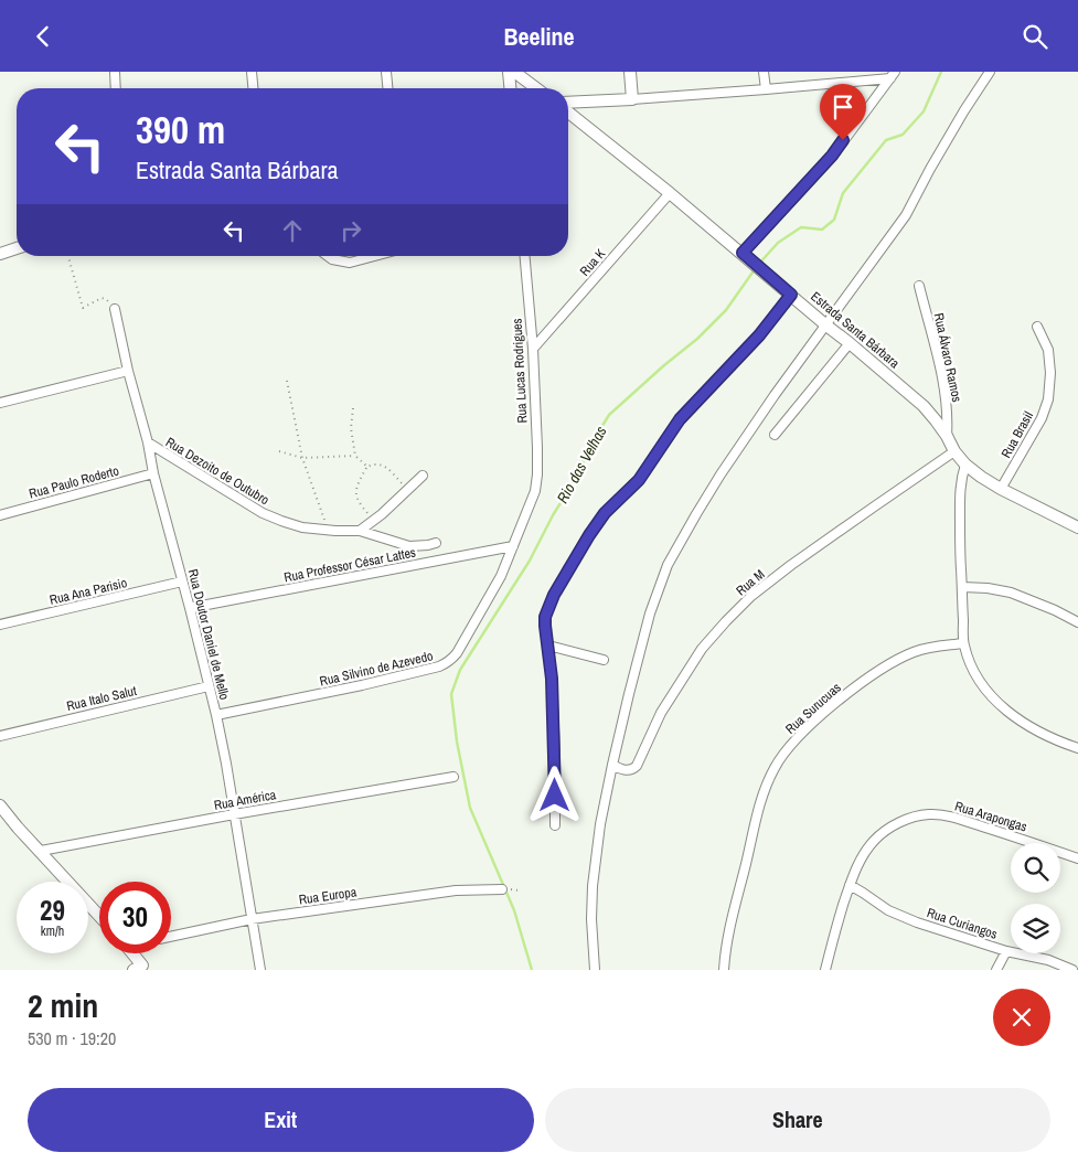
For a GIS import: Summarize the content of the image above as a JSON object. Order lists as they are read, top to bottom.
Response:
{
  "streets": {
    "street": [
      "Rua K",
      "Estrada Santa Bárbara",
      "Rua Álvaro Ramos",
      "Rua Lucas Rodrigues",
      "Rua Brasil",
      "Rua Dezoito de Outubro",
      "Rua Paulo Roderto",
      "Rua Professor César Lattes",
      "Rua M",
      "Rua Ana Parisio",
      "Rua Doutor Daniel de Mello",
      "Rua Silvino de Azevedo",
      "Rua Italo Salut",
      "Rua Surucuas",
      "Rua América",
      "Rua Arapongas",
      "Rua Europa",
      "Rua Curiangos"
    ]
  },
  "crossings": [
    ["Rua K", "Estrada Santa Bárbara"],
    ["Rua K", "Rua Lucas Rodrigues"],
    ["Estrada Santa Bárbara", "Rua Álvaro Ramos"],
    ["Estrada Santa Bárbara", "Rua Brasil"],
    ["Estrada Santa Bárbara", "Rua M"],
    ["Rua Lucas Rodrigues", "Rua Silvino de Azevedo"],
    ["Rua Dezoito de Outubro", "Rua Doutor Daniel de Mello"],
    ["Rua Paulo Roderto", "Rua Doutor Daniel de Mello"],
    ["Rua Professor César Lattes", "Rua Doutor Daniel de Mello"],
    ["Rua Professor César Lattes", "Rua Silvino de Azevedo"],
    ["Rua Ana Parisio", "Rua Doutor Daniel de Mello"],
    ["Rua Doutor Daniel de Mello", "Rua Silvino de Azevedo"],
    ["Rua Doutor Daniel de Mello", "Rua Italo Salut"],
    ["Rua Doutor Daniel de Mello", "Rua América"],
    ["Rua Doutor Daniel de Mello", "Rua Europa"],
    ["Rua Arapongas", "Rua Curiangos"]
  ],
  "water": ["Rio das Velhas"],
  "page": {
    "header": "Beeline",
    "turn": ["390 m", "Estrada Santa Bárbara"],
    "speed": "29 km/h",
    "limit": "30",
    "heading": ["2 min", "530 m · 19:20"],
    "buttons": ["Exit", "Share"]
  }
}
